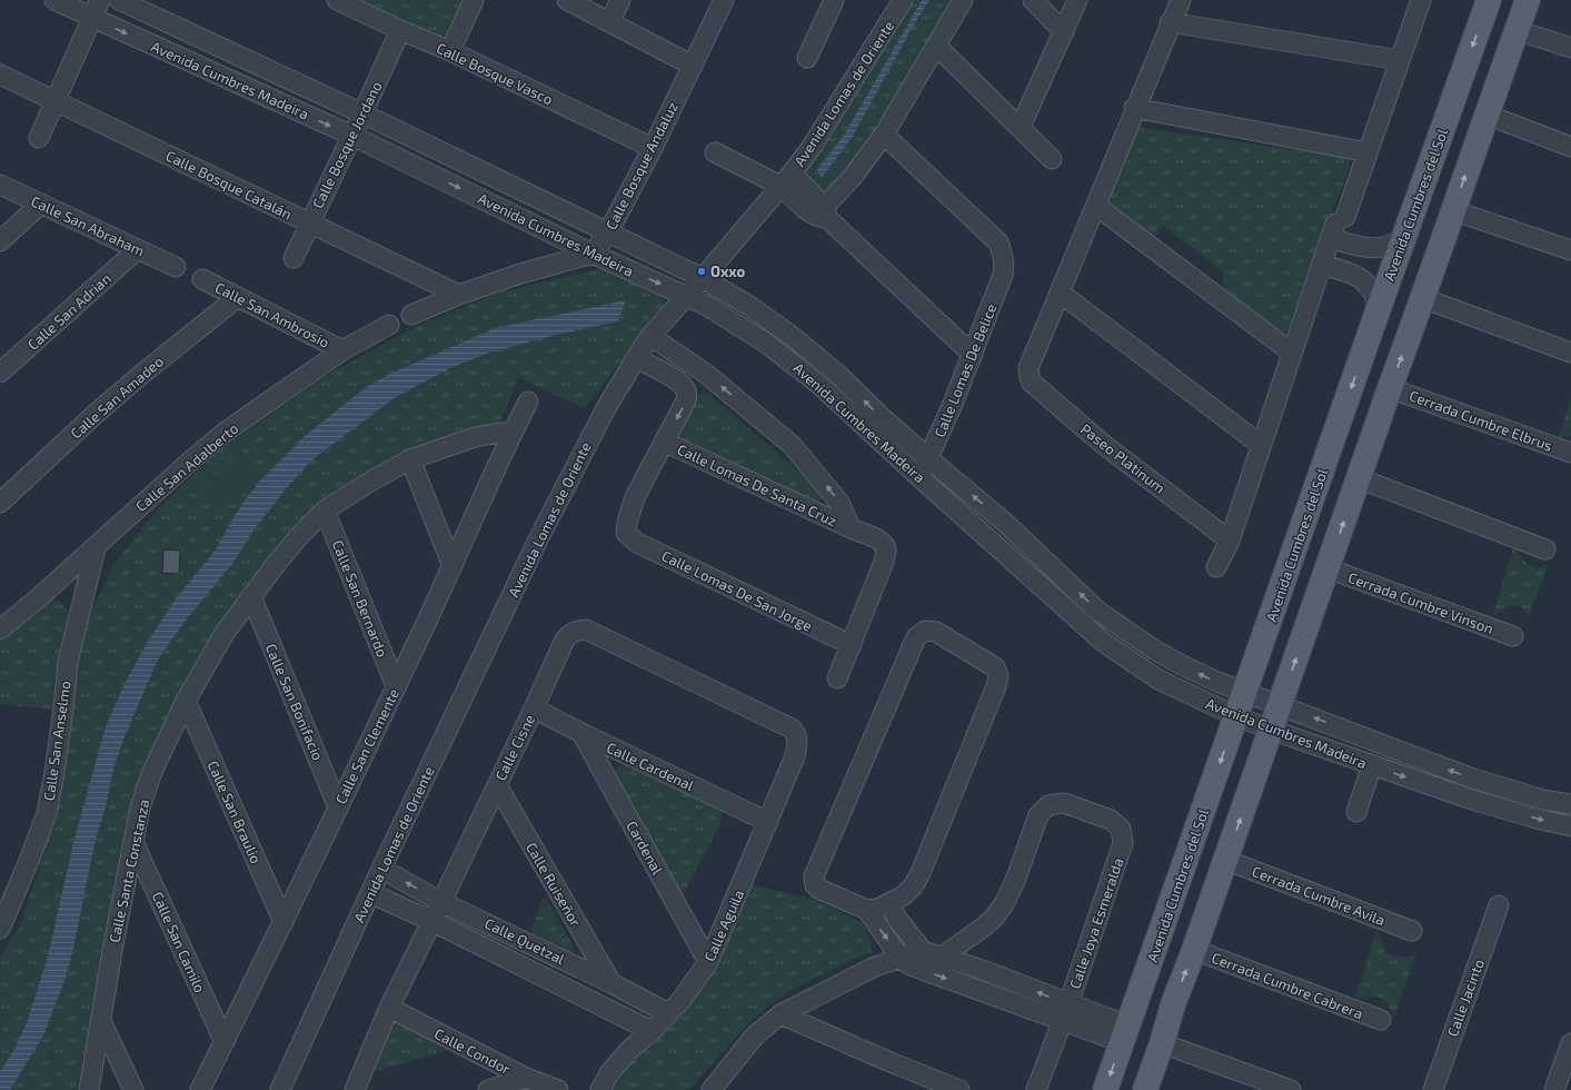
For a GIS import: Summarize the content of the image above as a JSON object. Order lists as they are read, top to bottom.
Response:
{
  "streets": {
    "main road": ["Avenida Cumbres del Sol"],
    "street": [
      "Calle Bosque Vasco",
      "Avenida Cumbres Madeira",
      "Avenida Lomas de Oriente",
      "Calle Bosque Jordano",
      "Calle Bosque Andaluz",
      "Calle Bosque Catalán",
      "Calle San Abraham",
      "Calle San Adrian",
      "Calle San Ambrosio",
      "Calle Lomas De Belice",
      "Calle San Amadeo",
      "Cerrada Cumbre Elbrus",
      "Paseo Platinum",
      "Calle San Adalberto",
      "Calle Lomas De Santa Cruz",
      "Calle Lomas De San Jorge",
      "Calle San Bernardo",
      "Cerrada Cumbre Vinson",
      "Calle San Bonifacio",
      "Calle San Anselmo",
      "Calle San Clemente",
      "Calle Cisne",
      "Calle Cardenal",
      "Calle San Braulio",
      "Cardenal",
      "Calle Santa Constanza",
      "Calle Ruiseñor",
      "Cerrada Cumbre Avila",
      "Calle Joya Esmeralda",
      "Calle Aguila",
      "Calle Quetzal",
      "Calle San Camilo",
      "Cerrada Cumbre Cabrera",
      "Calle Jacinto",
      "Calle Condor"
    ]
  },
  "crossings": [
    ["Calle Bosque Vasco", "Calle Bosque Jordano"],
    ["Calle Bosque Vasco", "Calle Bosque Andaluz"],
    ["Avenida Cumbres Madeira", "Avenida Lomas de Oriente"],
    ["Avenida Cumbres Madeira", "Calle Bosque Jordano"],
    ["Avenida Cumbres Madeira", "Calle Bosque Andaluz"],
    ["Avenida Cumbres Madeira", "Avenida Cumbres del Sol"],
    ["Avenida Cumbres Madeira", "Calle Lomas De Belice"],
    ["Avenida Lomas de Oriente", "Calle Lomas De Santa Cruz"],
    ["Avenida Lomas de Oriente", "Calle Quetzal"],
    ["Calle Bosque Jordano", "Calle Bosque Catalán"],
    ["Calle San Abraham", "Calle San Adrian"],
    ["Calle San Ambrosio", "Calle San Amadeo"],
    ["Calle San Ambrosio", "Calle San Adalberto"],
    ["Calle San Adalberto", "Calle San Anselmo"],
    ["Calle Lomas De Santa Cruz", "Calle Lomas De San Jorge"],
    ["Calle San Bernardo", "Calle San Clemente"],
    ["Calle San Bernardo", "Calle Santa Constanza"],
    ["Calle San Bonifacio", "Calle San Clemente"],
    ["Calle San Bonifacio", "Calle Santa Constanza"],
    ["Calle San Clemente", "Calle San Braulio"],
    ["Calle San Clemente", "Calle Santa Constanza"],
    ["Calle San Clemente", "Calle San Camilo"],
    ["Calle Cisne", "Calle Cardenal"],
    ["Calle Cisne", "Calle Ruiseñor"],
    ["Calle Cisne", "Calle Aguila"],
    ["Calle Cisne", "Calle Quetzal"],
    ["Calle Cisne", "Calle Condor"],
    ["Calle Cardenal", "Cardenal"],
    ["Calle Cardenal", "Calle Aguila"],
    ["Calle San Braulio", "Calle Santa Constanza"],
    ["Cardenal", "Calle Aguila"],
    ["Calle Santa Constanza", "Calle San Camilo"],
    ["Calle Ruiseñor", "Calle Quetzal"],
    ["Calle Aguila", "Calle Quetzal"]
  ],
  "places": ["Oxxo"]
}
